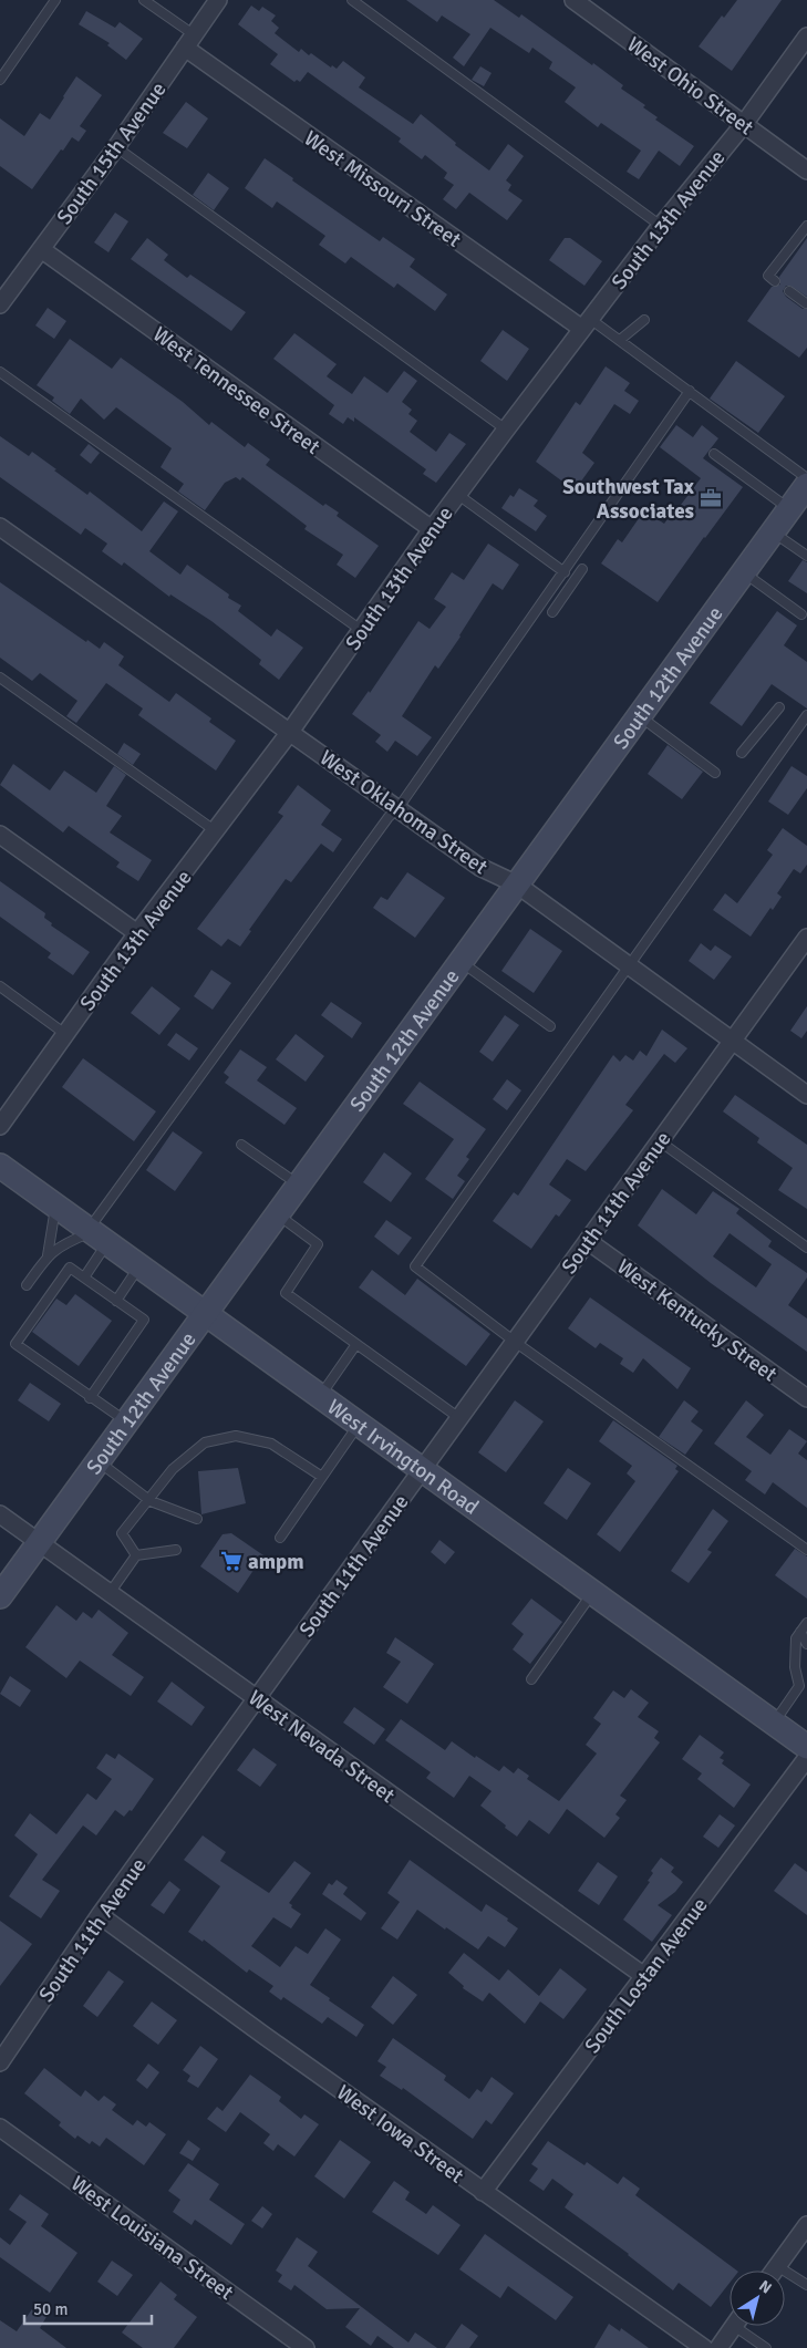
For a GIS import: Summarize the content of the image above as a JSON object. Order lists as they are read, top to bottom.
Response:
{
  "streets": {
    "main road": ["South 12th Avenue", "West Irvington Road"],
    "street": [
      "West Ohio Street",
      "South 15th Avenue",
      "West Missouri Street",
      "South 13th Avenue",
      "West Tennessee Street",
      "West Oklahoma Street",
      "South 11th Avenue",
      "West Kentucky Street",
      "West Nevada Street",
      "South Lostan Avenue",
      "West Iowa Street",
      "West Louisiana Street"
    ]
  },
  "crossings": [
    ["West Ohio Street", "South 13th Avenue"],
    ["South 15th Avenue", "West Missouri Street"],
    ["South 15th Avenue", "West Tennessee Street"],
    ["West Missouri Street", "South 13th Avenue"],
    ["South 13th Avenue", "West Tennessee Street"],
    ["South 13th Avenue", "West Oklahoma Street"],
    ["South 12th Avenue", "West Oklahoma Street"],
    ["South 12th Avenue", "West Irvington Road"],
    ["South 12th Avenue", "West Nevada Street"],
    ["West Oklahoma Street", "South 11th Avenue"],
    ["South 11th Avenue", "West Kentucky Street"],
    ["South 11th Avenue", "West Irvington Road"],
    ["South 11th Avenue", "West Nevada Street"],
    ["South 11th Avenue", "West Iowa Street"],
    ["West Nevada Street", "South Lostan Avenue"],
    ["South Lostan Avenue", "West Iowa Street"]
  ],
  "places": {
    "office": ["Southwest Tax Associates"],
    "supermarket": ["ampm"]
  },
  "scale_bar": "50 m",
  "north": "top right"
}
